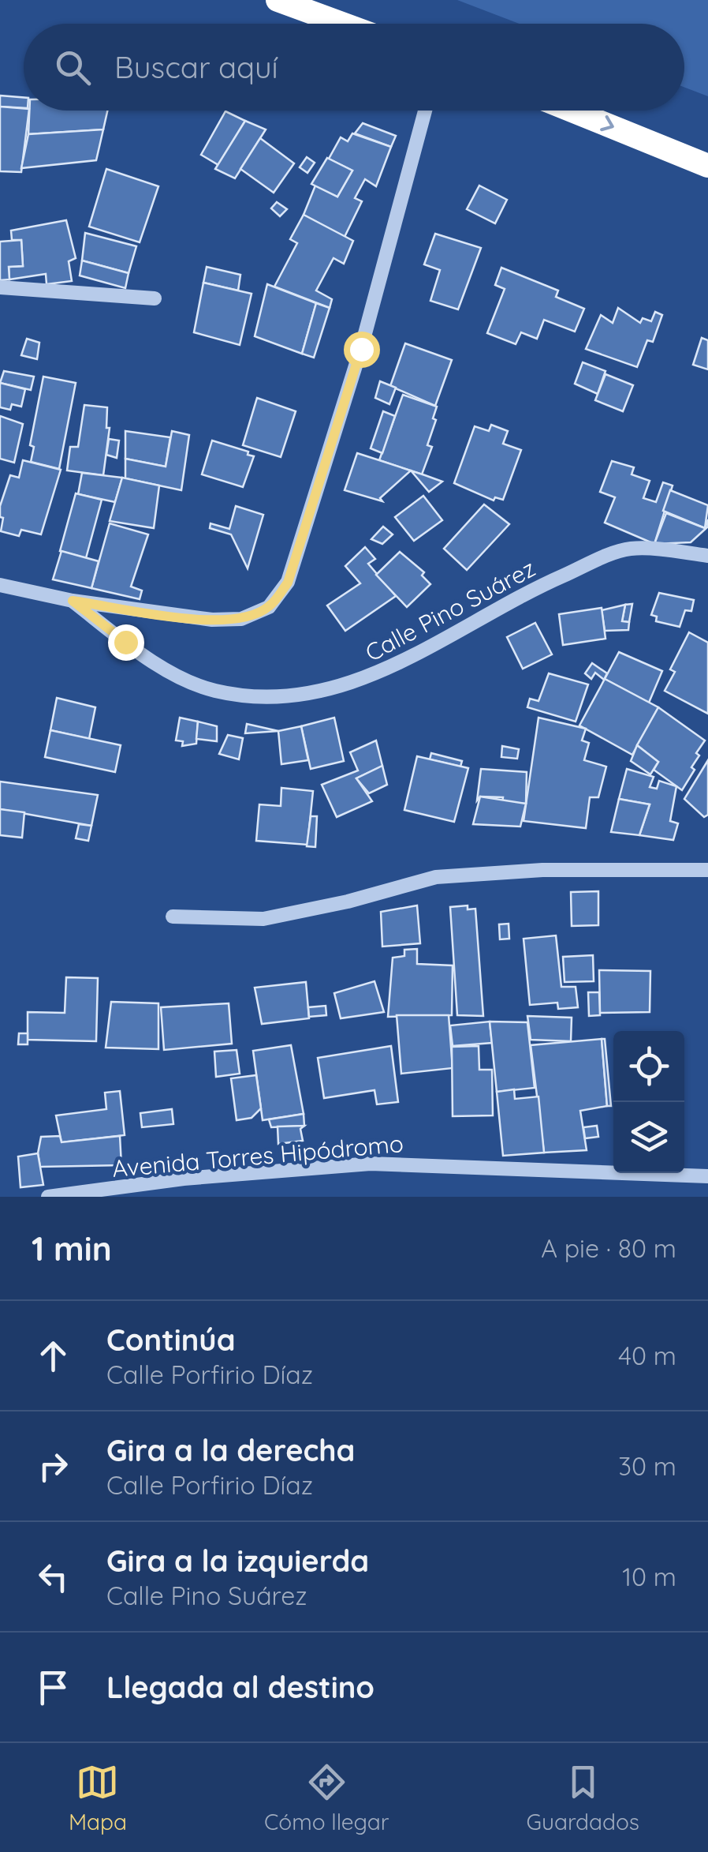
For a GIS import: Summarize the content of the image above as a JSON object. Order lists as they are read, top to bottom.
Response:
{
  "streets": {
    "street": ["Calle Pino Suárez", "Avenida Torres Hipódromo"]
  },
  "page": {
    "search": "Buscar aquí",
    "heading": ["1 min", "A pie · 80 m"],
    "list": [
      ["Continúa", "Calle Porfirio Díaz", "40 m"],
      ["Gira a la derecha", "Calle Porfirio Díaz", "30 m"],
      ["Gira a la izquierda", "Calle Pino Suárez", "10 m"],
      "Llegada al destino"
    ],
    "nav": ["Mapa", "Cómo llegar", "Guardados"]
  }
}
